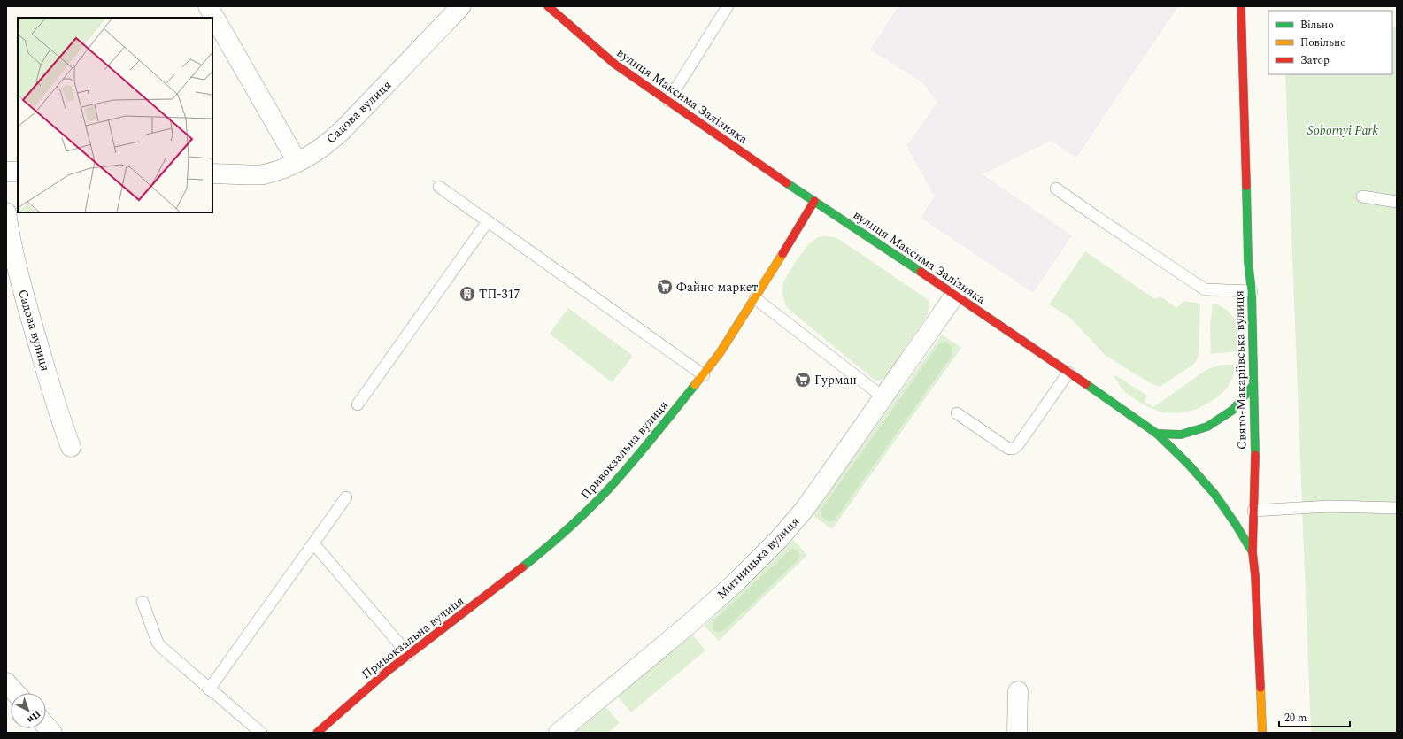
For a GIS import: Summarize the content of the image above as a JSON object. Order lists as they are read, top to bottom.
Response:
{
  "streets": {
    "street": [
      "вулиця Максима Залізняка",
      "Садова вулиця",
      "Свято-Макаріївська вулиця",
      "Привокзальна вулиця",
      "Митницька вулиця"
    ]
  },
  "crossings": [
    ["вулиця Максима Залізняка", "Свято-Макаріївська вулиця"],
    ["вулиця Максима Залізняка", "Привокзальна вулиця"],
    ["вулиця Максима Залізняка", "Митницька вулиця"]
  ],
  "parks": ["Sobornyi Park"],
  "places": {
    "supermarket": ["Файно маркет", "Гурман"],
    "building": ["ТП-317"]
  },
  "legend": ["Вільно", "Повільно", "Затор"],
  "scale_bar": "20 m",
  "north": "bottom right"
}
